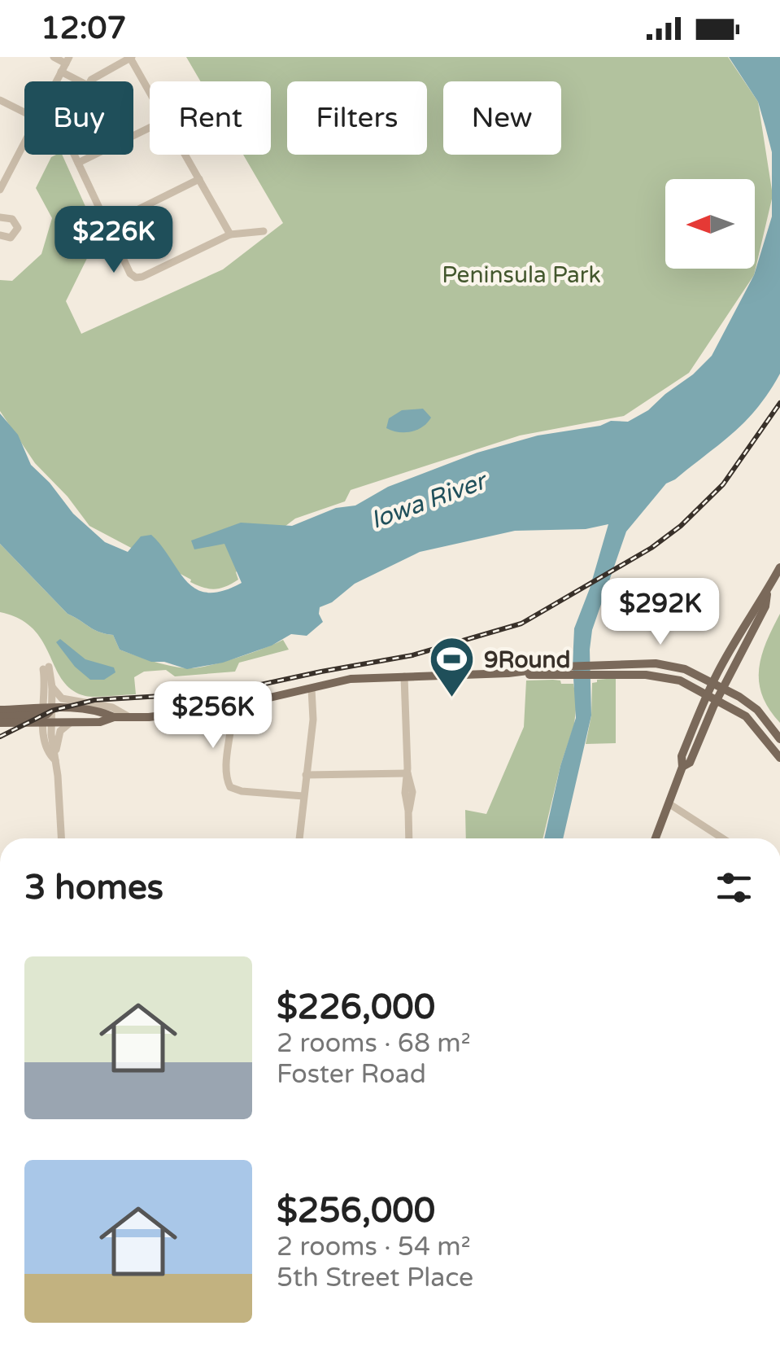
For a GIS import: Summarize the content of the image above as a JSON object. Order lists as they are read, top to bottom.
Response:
{
  "water": ["Iowa River"],
  "parks": ["Peninsula Park"],
  "places": {
    "sports": ["9Round"]
  },
  "north": "left",
  "page": {
    "status": "12:07",
    "chip": [
      "Buy",
      "Rent",
      "Filters",
      "New"
    ],
    "price": ["$226K", "$292K", "$256K"],
    "heading": "3 homes",
    "list": [
      {
        "name": "$226,000",
        "note": "2 rooms · 68 m² · Foster Road"
      },
      {
        "name": "$256,000",
        "note": "2 rooms · 54 m² · 5th Street Place"
      }
    ]
  }
}
